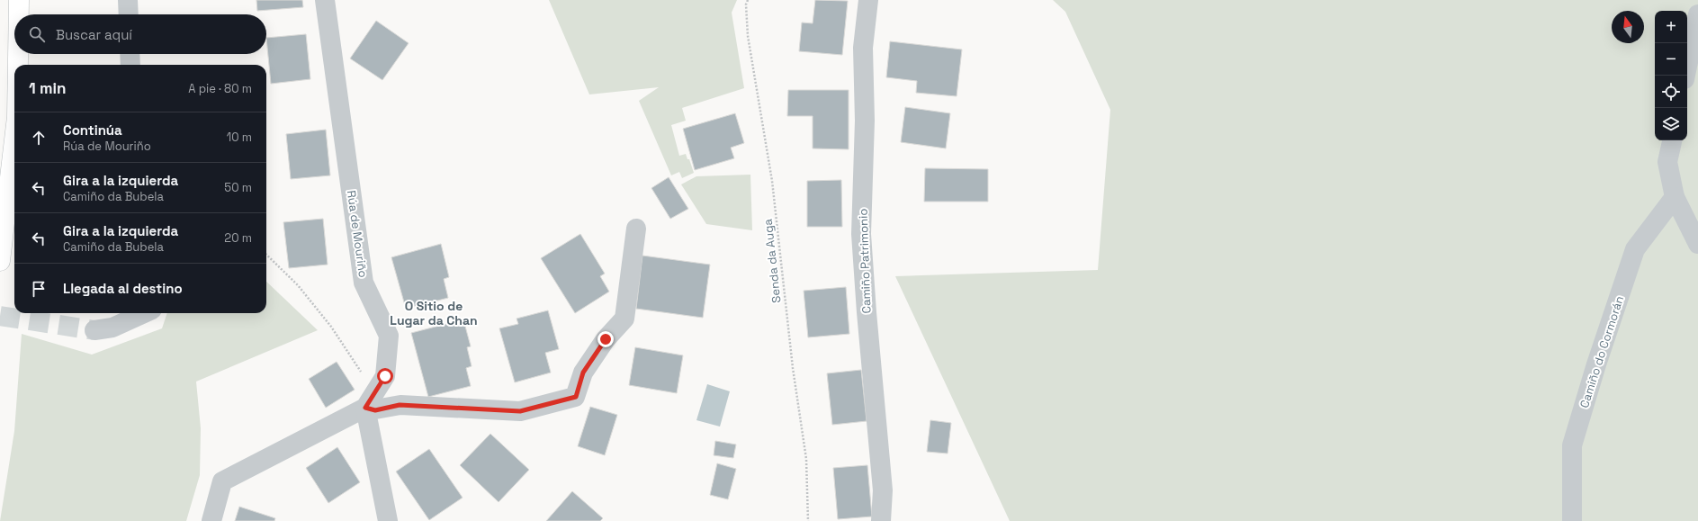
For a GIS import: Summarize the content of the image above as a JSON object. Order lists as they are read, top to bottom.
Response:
{
  "streets": {
    "street": ["Rúa de Mouriño", "Camiño Patrimonio", "Camiño do Cormorán"],
    "path": ["Senda da Auga"]
  },
  "districts": ["O Sitio de Lugar da Chan"],
  "north": "top",
  "page": {
    "map_buttons": ["+", "−"],
    "search": "Buscar aquí",
    "heading": ["1 min", "A pie · 80 m"],
    "list": [
      ["Continúa", "Rúa de Mouriño", "10 m"],
      ["Gira a la izquierda", "Camiño da Bubela", "50 m"],
      ["Gira a la izquierda", "Camiño da Bubela", "20 m"],
      "Llegada al destino"
    ]
  }
}
